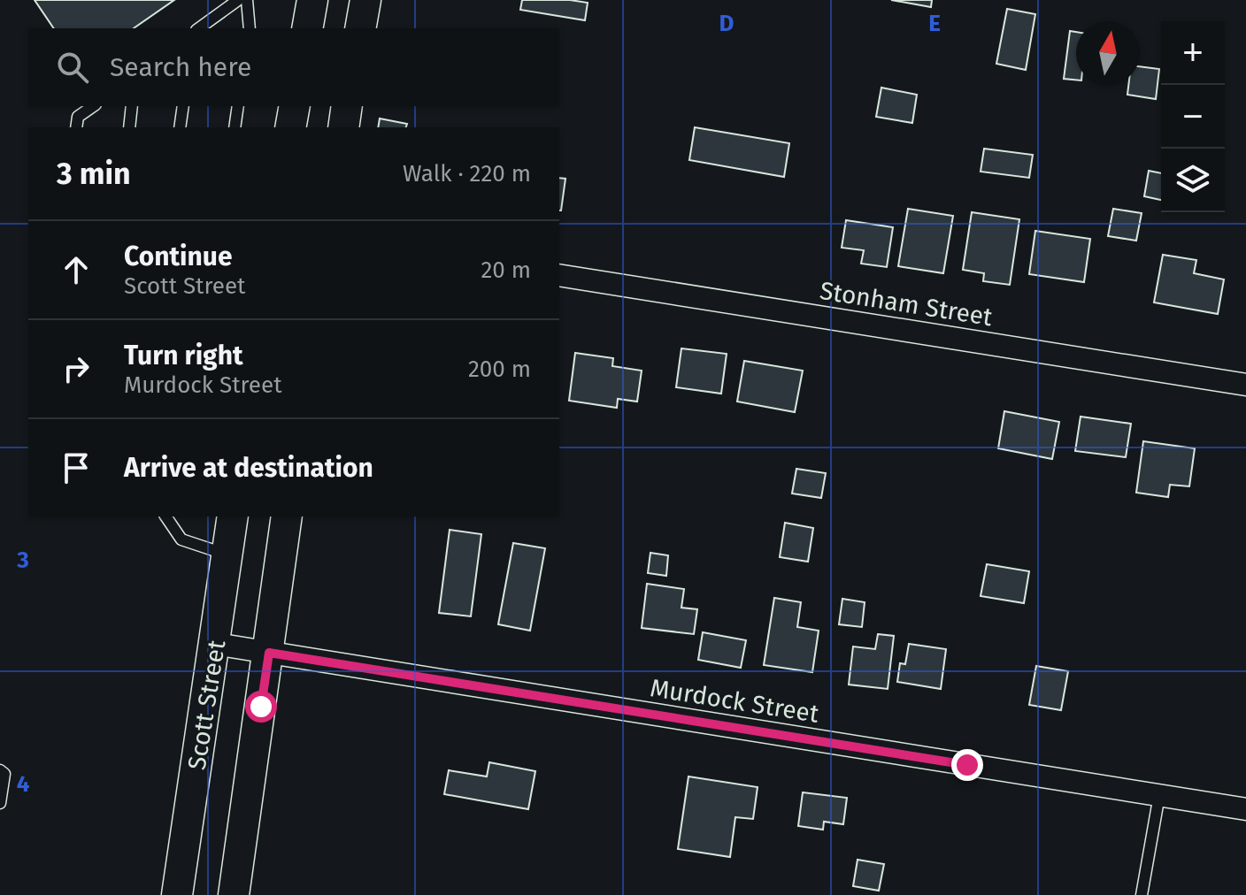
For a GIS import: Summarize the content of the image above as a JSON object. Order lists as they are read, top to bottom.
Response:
{
  "streets": {
    "main road": ["Scott Street"],
    "street": ["Stonham Street", "Murdock Street"]
  },
  "crossings": [
    ["Murdock Street", "Scott Street"]
  ],
  "north": "top",
  "page": {
    "map_buttons": ["+", "−"],
    "search": "Search here",
    "heading": ["3 min", "Walk · 220 m"],
    "list": [
      ["Continue", "Scott Street", "20 m"],
      ["Turn right", "Murdock Street", "200 m"],
      "Arrive at destination"
    ]
  },
  "grid": {
    "columns": ["D", "E"],
    "rows": ["3", "4"]
  }
}
